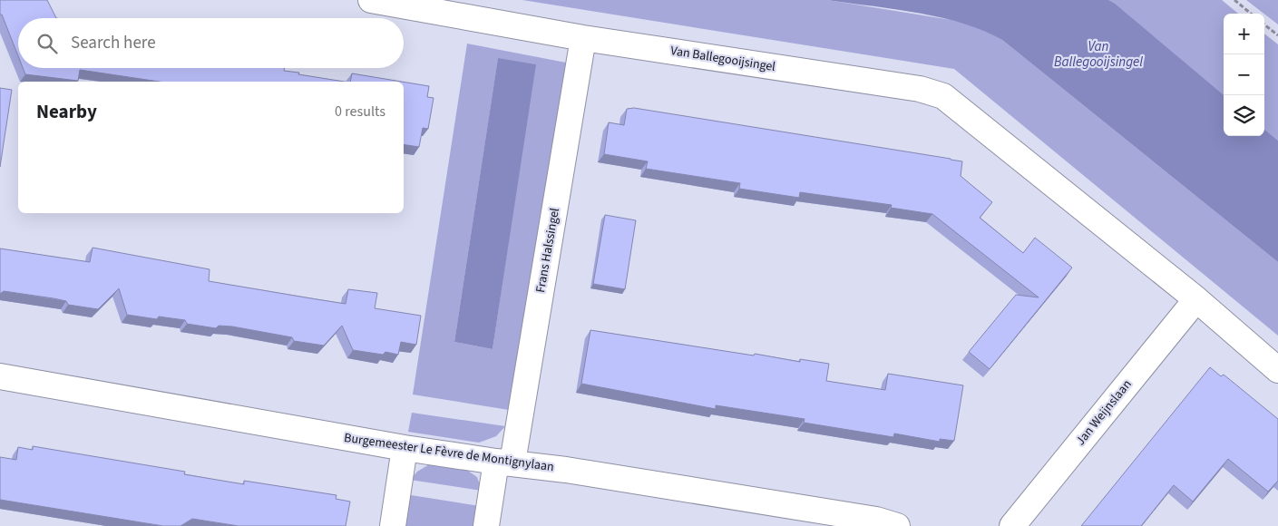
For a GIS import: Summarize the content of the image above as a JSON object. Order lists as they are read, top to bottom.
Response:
{
  "streets": {
    "street": [
      "Van Ballegooijsingel",
      "Frans Halssingel",
      "Jan Weijnslaan",
      "Burgemeester Le Fèvre de Montignylaan"
    ]
  },
  "crossings": [
    ["Van Ballegooijsingel", "Frans Halssingel"],
    ["Van Ballegooijsingel", "Jan Weijnslaan"],
    ["Frans Halssingel", "Burgemeester Le Fèvre de Montignylaan"]
  ],
  "water": ["Van Ballegooijsingel"],
  "page": {
    "map_buttons": ["+", "−"],
    "search": "Search here",
    "heading": ["Nearby", "0 results"]
  }
}
